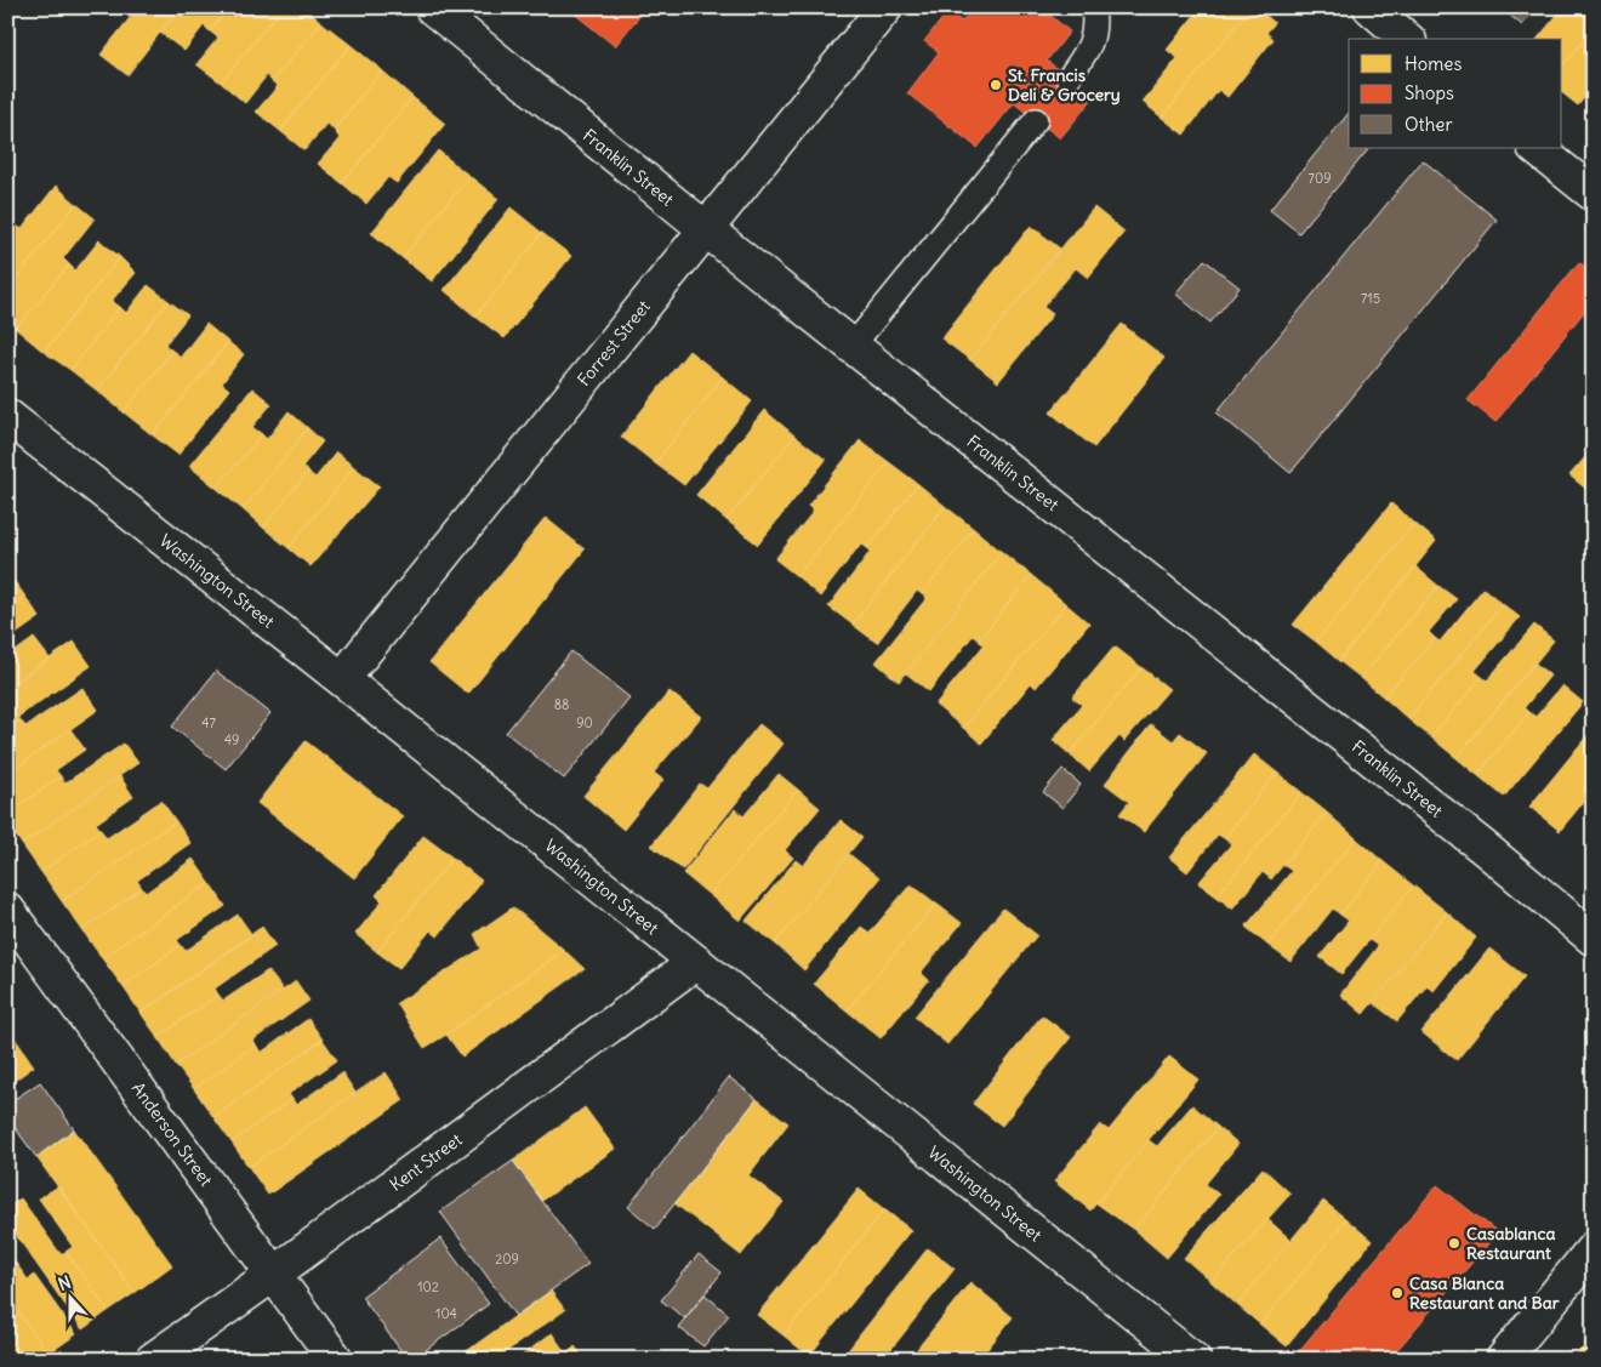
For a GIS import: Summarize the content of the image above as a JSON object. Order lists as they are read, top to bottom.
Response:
{
  "streets": {
    "street": [
      "Franklin Street",
      "Forrest Street",
      "Washington Street",
      "Anderson Street",
      "Kent Street"
    ]
  },
  "crossings": [
    ["Franklin Street", "Forrest Street"],
    ["Forrest Street", "Washington Street"],
    ["Washington Street", "Kent Street"],
    ["Anderson Street", "Kent Street"]
  ],
  "places": ["St. Francis Deli & Grocery", "Casablanca Restaurant", "Casa Blanca Restaurant and Bar"],
  "house_numbers": [
    "709",
    "715",
    "88",
    "47",
    "90",
    "49",
    "209",
    "102",
    "104"
  ],
  "legend": ["Homes", "Shops", "Other"],
  "north": "top"
}
